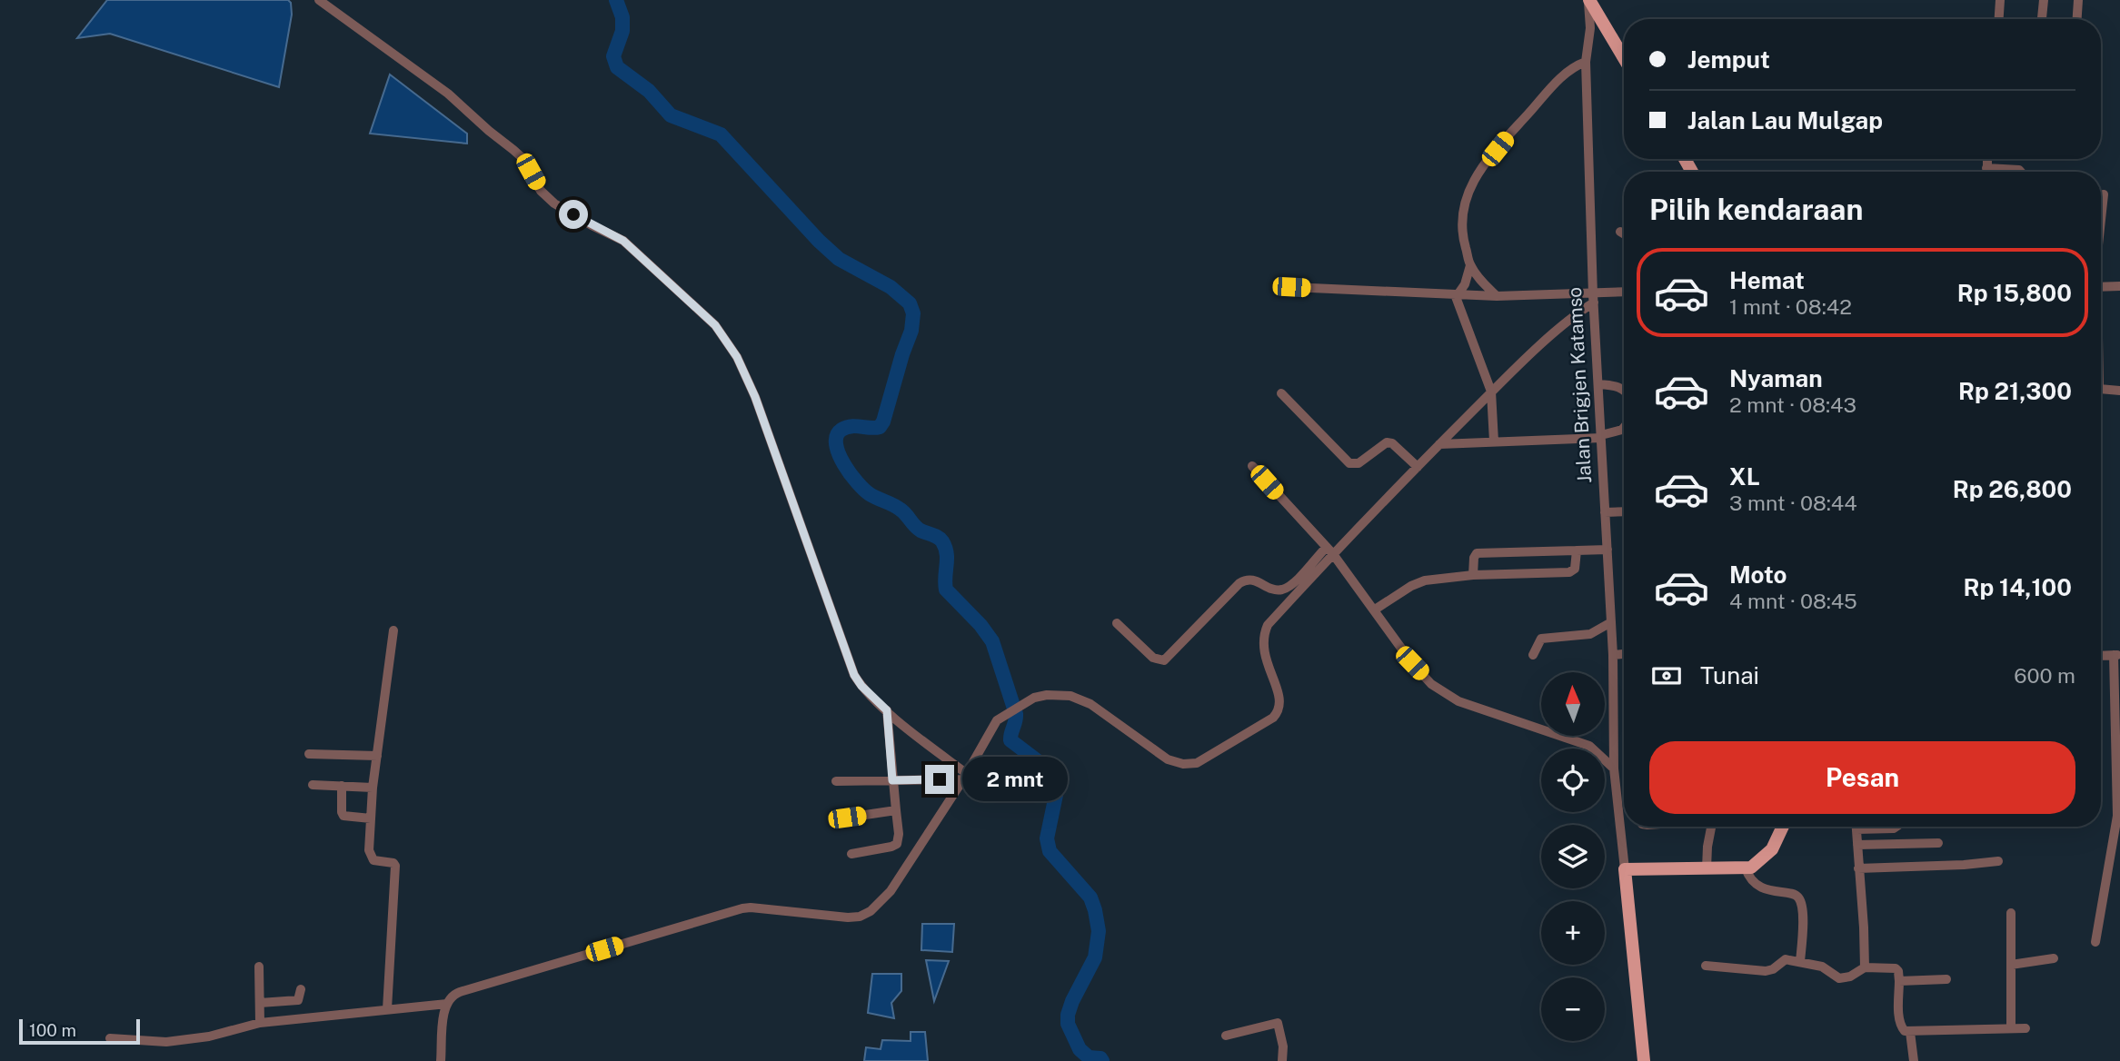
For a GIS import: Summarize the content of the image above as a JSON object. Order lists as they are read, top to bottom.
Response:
{
  "streets": {
    "street": ["Jalan Brigjen Katamso"]
  },
  "scale_bar": "100 m",
  "north": "top",
  "page": {
    "banner": ["Jemput", "Jalan Lau Mulgap"],
    "heading": "Pilih kendaraan",
    "list": [
      {
        "name": "Hemat",
        "note": "1 mnt · 08:42",
        "value": "Rp 15,800"
      },
      {
        "name": "Nyaman",
        "note": "2 mnt · 08:43",
        "value": "Rp 21,300"
      },
      {
        "name": "XL",
        "note": "3 mnt · 08:44",
        "value": "Rp 26,800"
      },
      {
        "name": "Moto",
        "note": "4 mnt · 08:45",
        "value": "Rp 14,100"
      }
    ],
    "pay": ["Tunai", "600 m"],
    "map_buttons": ["+", "−"],
    "buttons": "Pesan",
    "bubble": "2 mnt",
    "scale": "100 m"
  }
}
